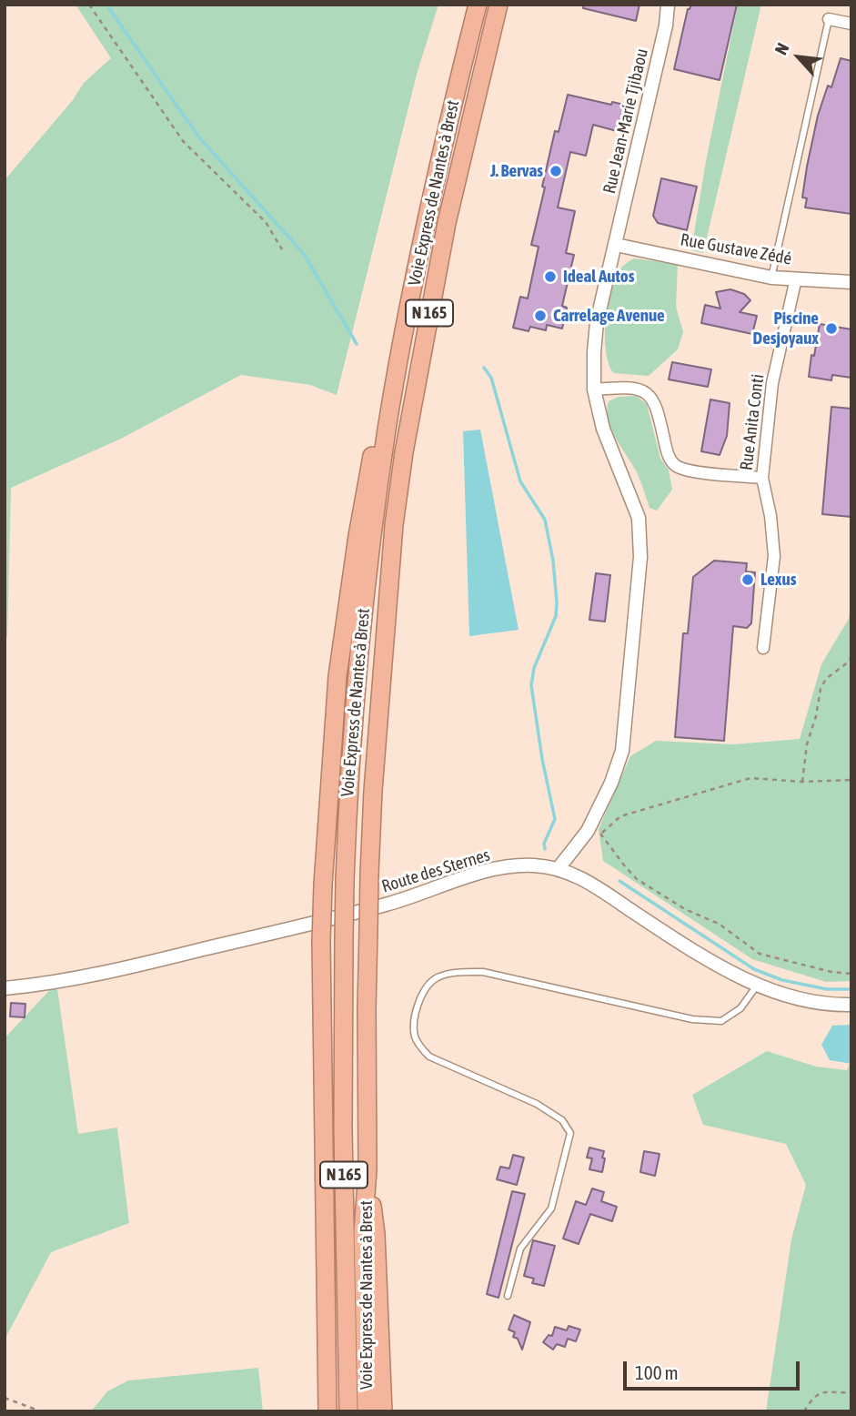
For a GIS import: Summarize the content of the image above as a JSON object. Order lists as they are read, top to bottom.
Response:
{
  "streets": {
    "highway": ["Voie Express de Nantes à Brest", "N 165"],
    "street": [
      "Rue Jean-Marie Tjibaou",
      "Rue Gustave Zédé",
      "Rue Anita Conti",
      "Route des Sternes"
    ]
  },
  "crossings": [
    ["Rue Jean-Marie Tjibaou", "Rue Gustave Zédé"],
    ["Rue Jean-Marie Tjibaou", "Route des Sternes"],
    ["Rue Gustave Zédé", "Rue Anita Conti"]
  ],
  "places": [
    "J. Bervas",
    "Ideal Autos",
    "Carrelage Avenue",
    "Piscine Desjoyaux",
    "Lexus"
  ],
  "scale_bar": "100 m",
  "north": "top left"
}
